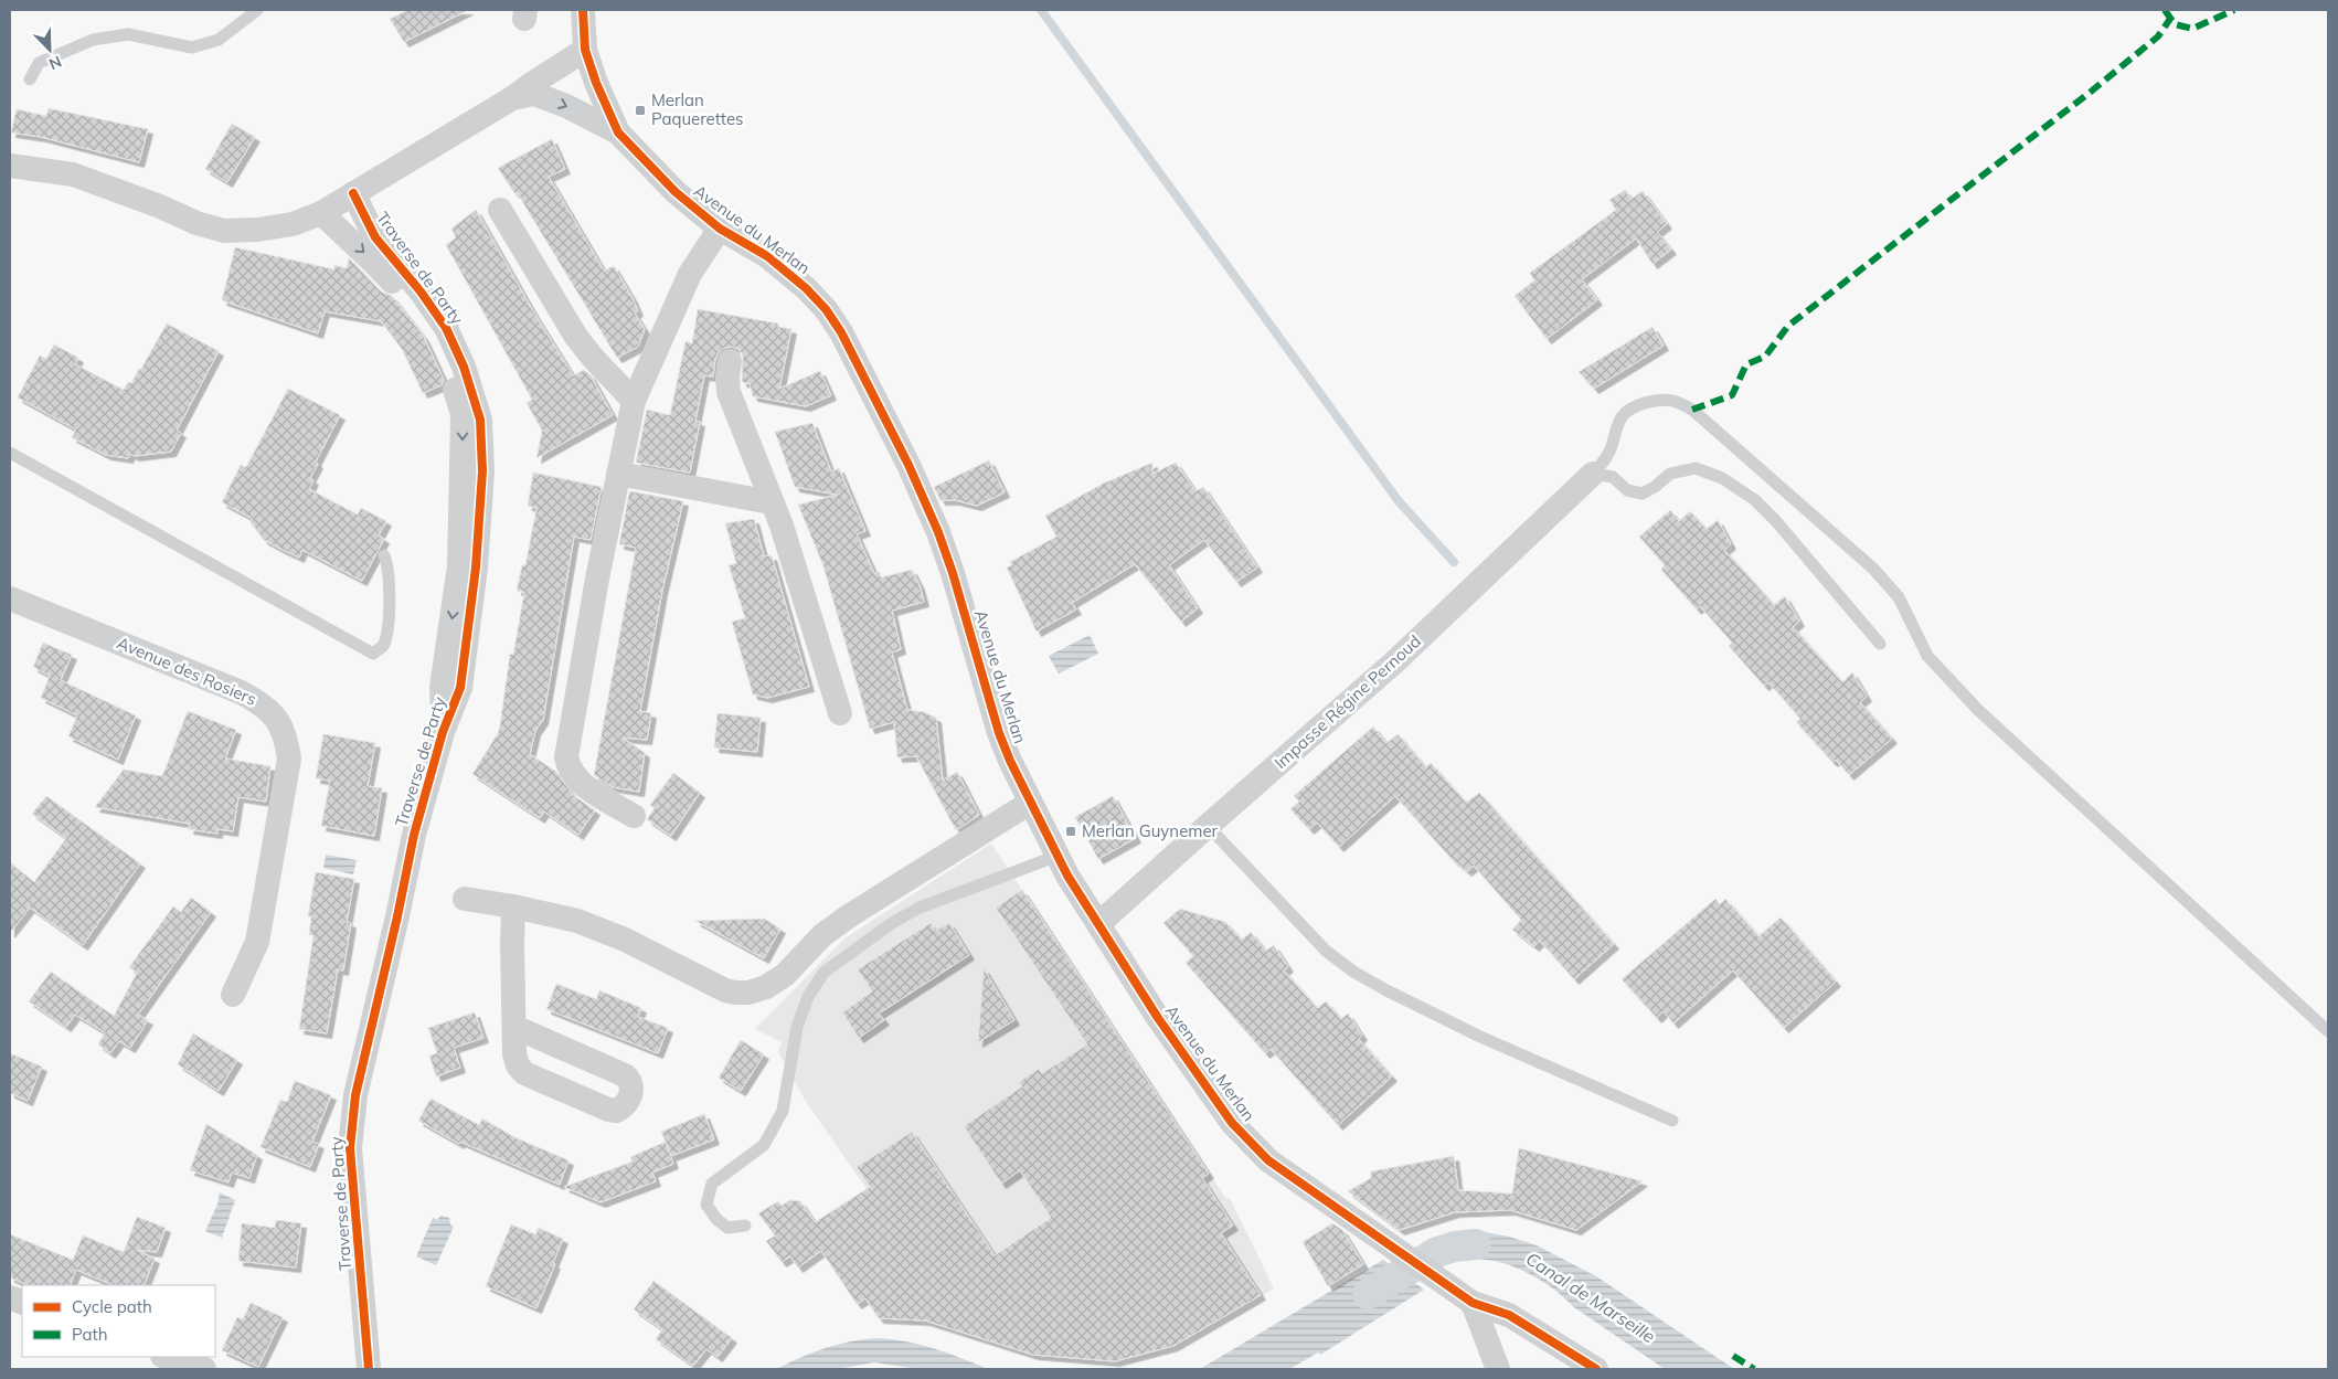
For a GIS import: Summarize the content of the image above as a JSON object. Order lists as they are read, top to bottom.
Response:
{
  "streets": {
    "street": [
      "Avenue du Merlan",
      "Traverse de Party",
      "Avenue des Rosiers",
      "Impasse Régine Pernoud"
    ]
  },
  "crossings": [
    ["Avenue du Merlan", "Impasse Régine Pernoud"]
  ],
  "water": ["Canal de Marseille"],
  "places": {
    "transit": ["Merlan Paquerettes", "Merlan Guynemer"]
  },
  "legend": ["Cycle path", "Path"],
  "north": "bottom right"
}
